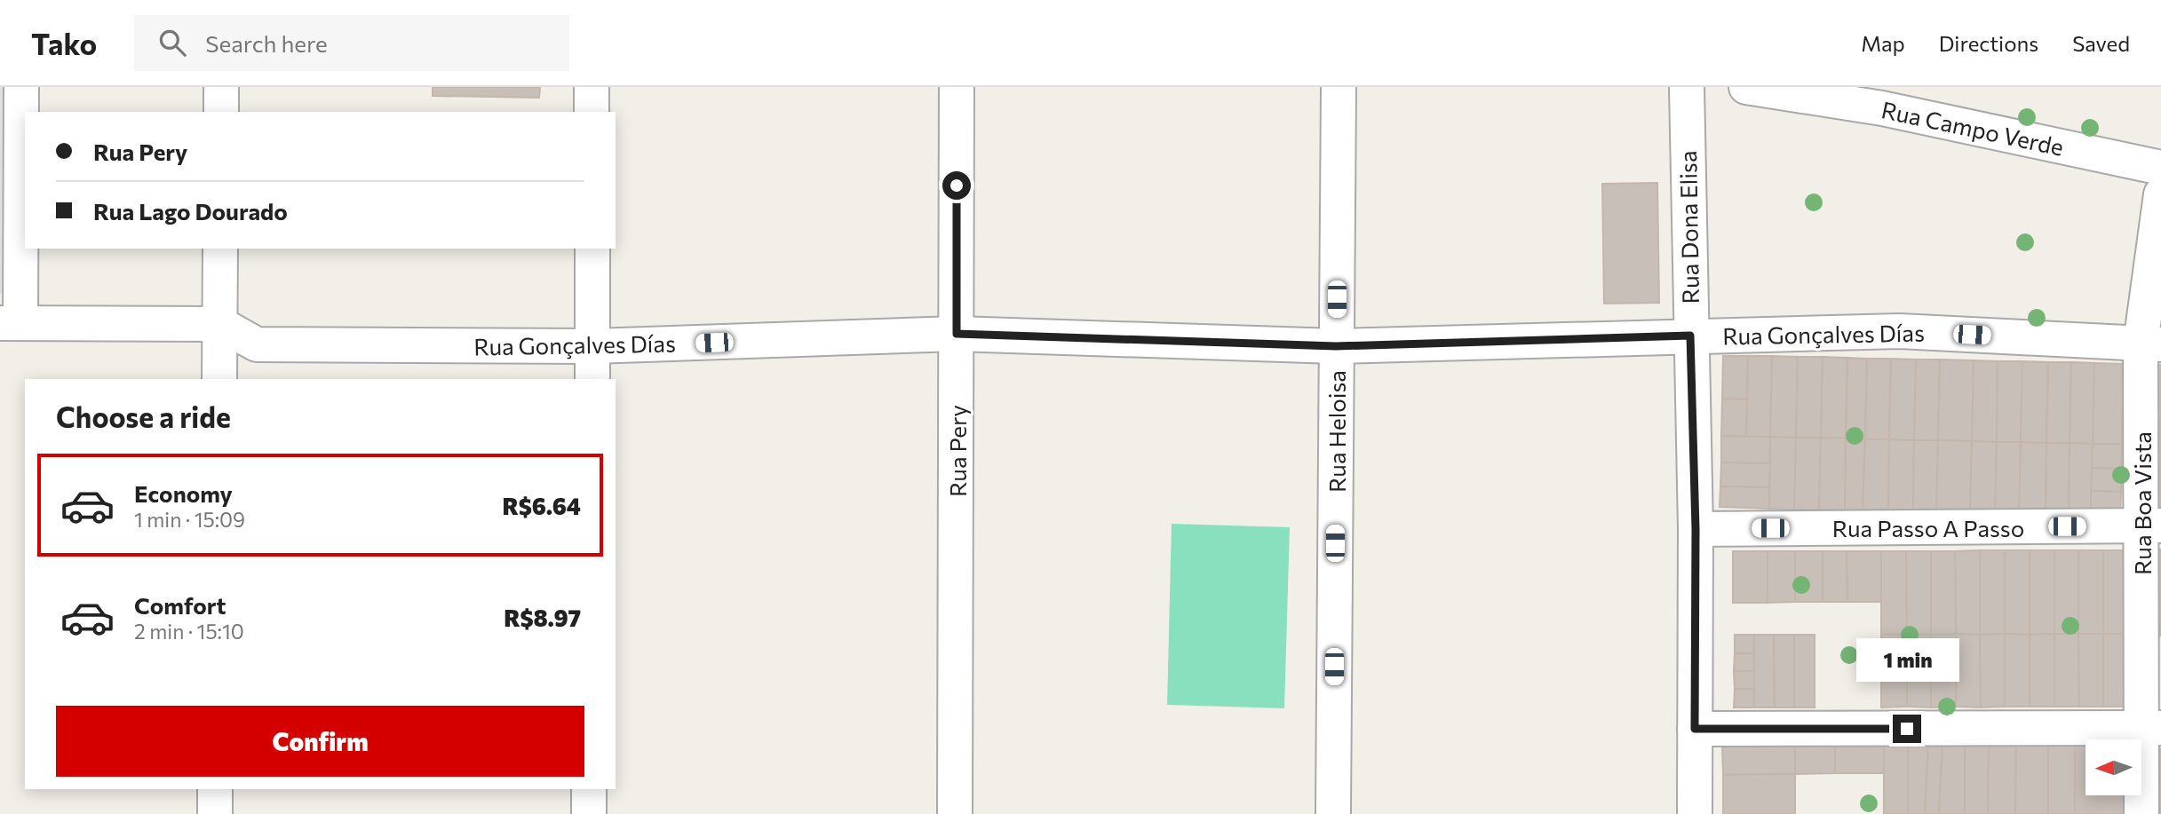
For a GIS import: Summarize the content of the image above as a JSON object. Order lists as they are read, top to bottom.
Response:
{
  "streets": {
    "street": [
      "Rua Campo Verde",
      "Rua Dona Elisa",
      "Rua Gonçalves Días",
      "Rua Heloisa",
      "Rua Pery",
      "Rua Boa Vista",
      "Rua Passo A Passo"
    ]
  },
  "crossings": [
    ["Rua Dona Elisa", "Rua Gonçalves Días"],
    ["Rua Dona Elisa", "Rua Passo A Passo"],
    ["Rua Gonçalves Días", "Rua Heloisa"],
    ["Rua Gonçalves Días", "Rua Pery"],
    ["Rua Gonçalves Días", "Rua Boa Vista"],
    ["Rua Boa Vista", "Rua Passo A Passo"]
  ],
  "north": "left",
  "page": {
    "header": "Tako",
    "search": "Search here",
    "nav": ["Map", "Directions", "Saved"],
    "banner": ["Rua Pery", "Rua Lago Dourado"],
    "heading": "Choose a ride",
    "list": [
      {
        "name": "Economy",
        "note": "1 min · 15:09",
        "value": "R$6.64"
      },
      {
        "name": "Comfort",
        "note": "2 min · 15:10",
        "value": "R$8.97"
      }
    ],
    "bubble": "1 min",
    "buttons": "Confirm"
  }
}
